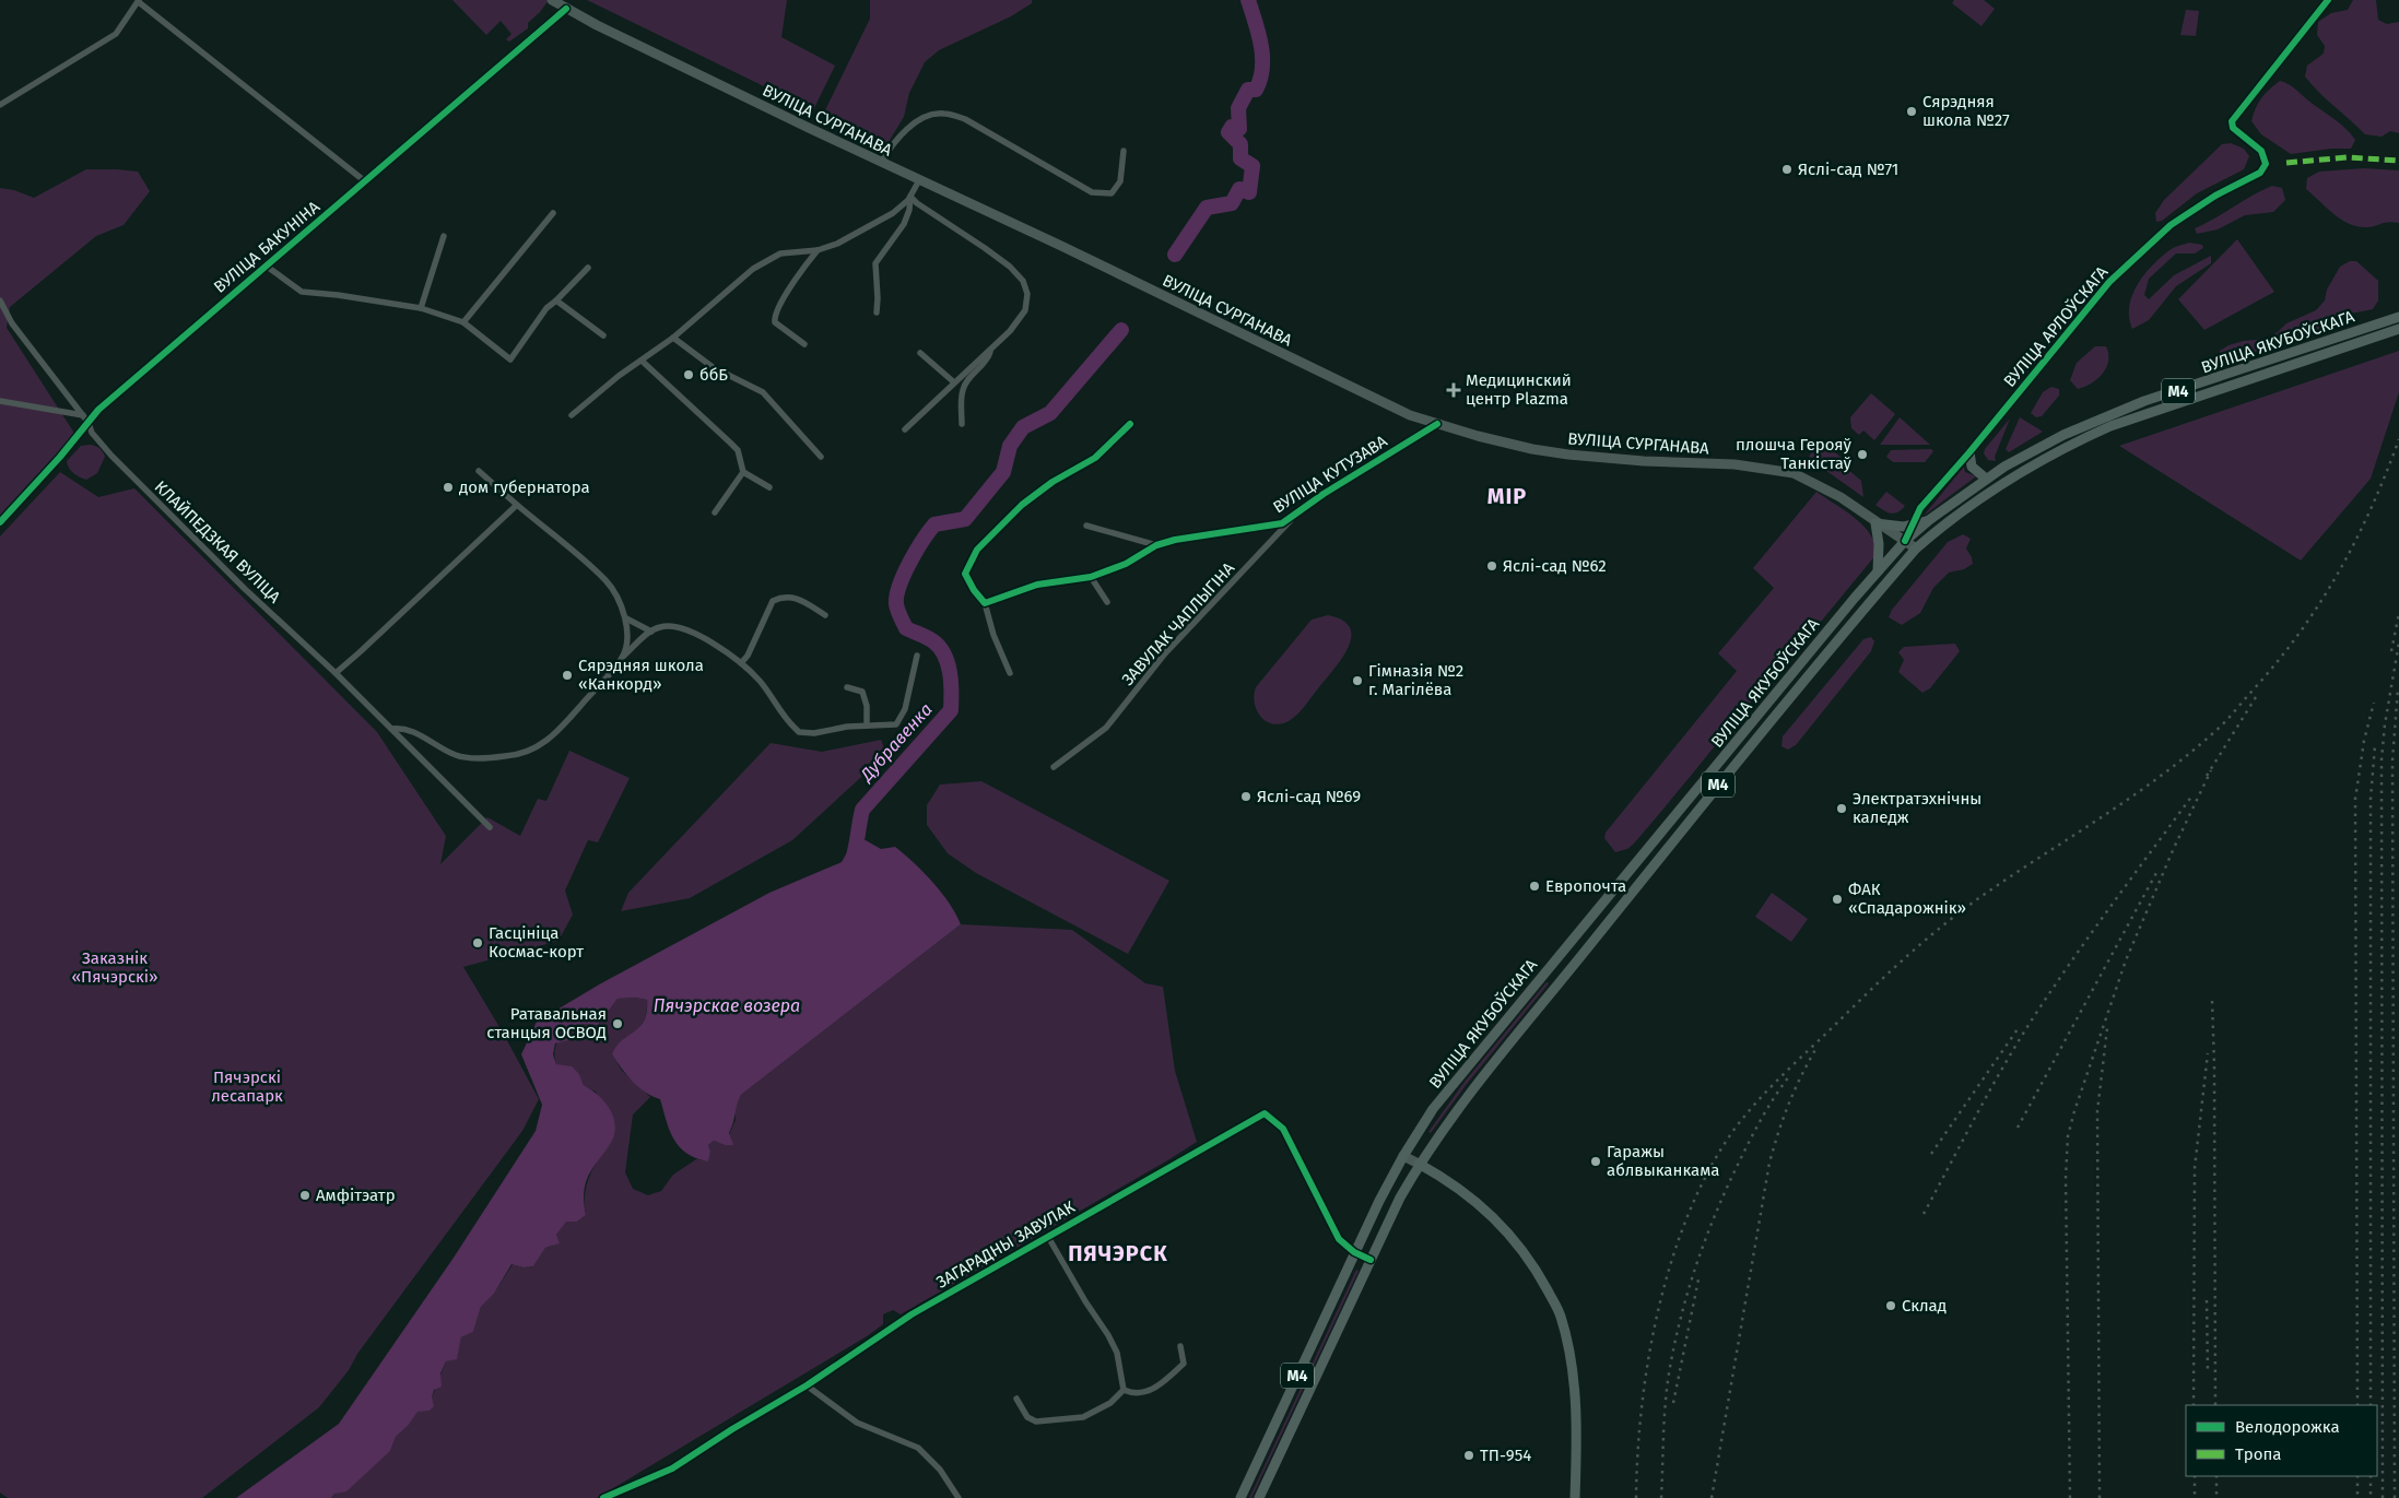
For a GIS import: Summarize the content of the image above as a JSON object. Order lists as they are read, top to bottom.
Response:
{
  "streets": {
    "main road": ["ВУЛІЦА СУРГАНАВА", "ВУЛІЦА ЯКУБОЎСКАГА", "М4"],
    "street": [
      "ВУЛІЦА БАКУНІНА",
      "ВУЛІЦА АРЛОЎСКАГА",
      "ВУЛІЦА КУТУЗАВА",
      "КЛАЙПЕДЗКАЯ ВУЛІЦА",
      "ЗАВУЛАК ЧАПЛЫГІНА",
      "ЗАГАРАДНЫ ЗАВУЛАК"
    ]
  },
  "crossings": [
    ["ВУЛІЦА СУРГАНАВА", "ВУЛІЦА БАКУНІНА"],
    ["ВУЛІЦА СУРГАНАВА", "ВУЛІЦА ЯКУБОЎСКАГА"],
    ["ВУЛІЦА СУРГАНАВА", "ВУЛІЦА КУТУЗАВА"],
    ["ВУЛІЦА БАКУНІНА", "КЛАЙПЕДЗКАЯ ВУЛІЦА"],
    ["ВУЛІЦА ЯКУБОЎСКАГА", "ЗАГАРАДНЫ ЗАВУЛАК"],
    ["ВУЛІЦА КУТУЗАВА", "ЗАВУЛАК ЧАПЛЫГІНА"]
  ],
  "districts": ["МІР", "ПЯЧЭРСК"],
  "water": ["Дубравенка", "Пячэрскае возера"],
  "parks": ["Заказнік «Пячэрскі»", "Пячэрскі лесапарк"],
  "places": {
    "other": [
      "Сярэдняя школа №27",
      "Яслі-сад №71",
      "ббБ",
      "плошча Герояў Танкістаў",
      "дом губернатора",
      "Яслі-сад №62",
      "Сярэдняя школа «Канкорд»",
      "Гімназія №2 г. Магілёва",
      "Яслі-сад №69",
      "Электратэхнічны каледж",
      "Европочта",
      "ФАК «Спадарожнік»",
      "Гасцініца Космас-корт",
      "Ратавальная станцыя ОСВОД",
      "Гаражы аблвыканкама",
      "Амфітэатр",
      "Склад",
      "ТП-954"
    ],
    "health": ["Медицинский центр Plazma"]
  },
  "legend": ["Велодорожка", "Тропа"]
}
